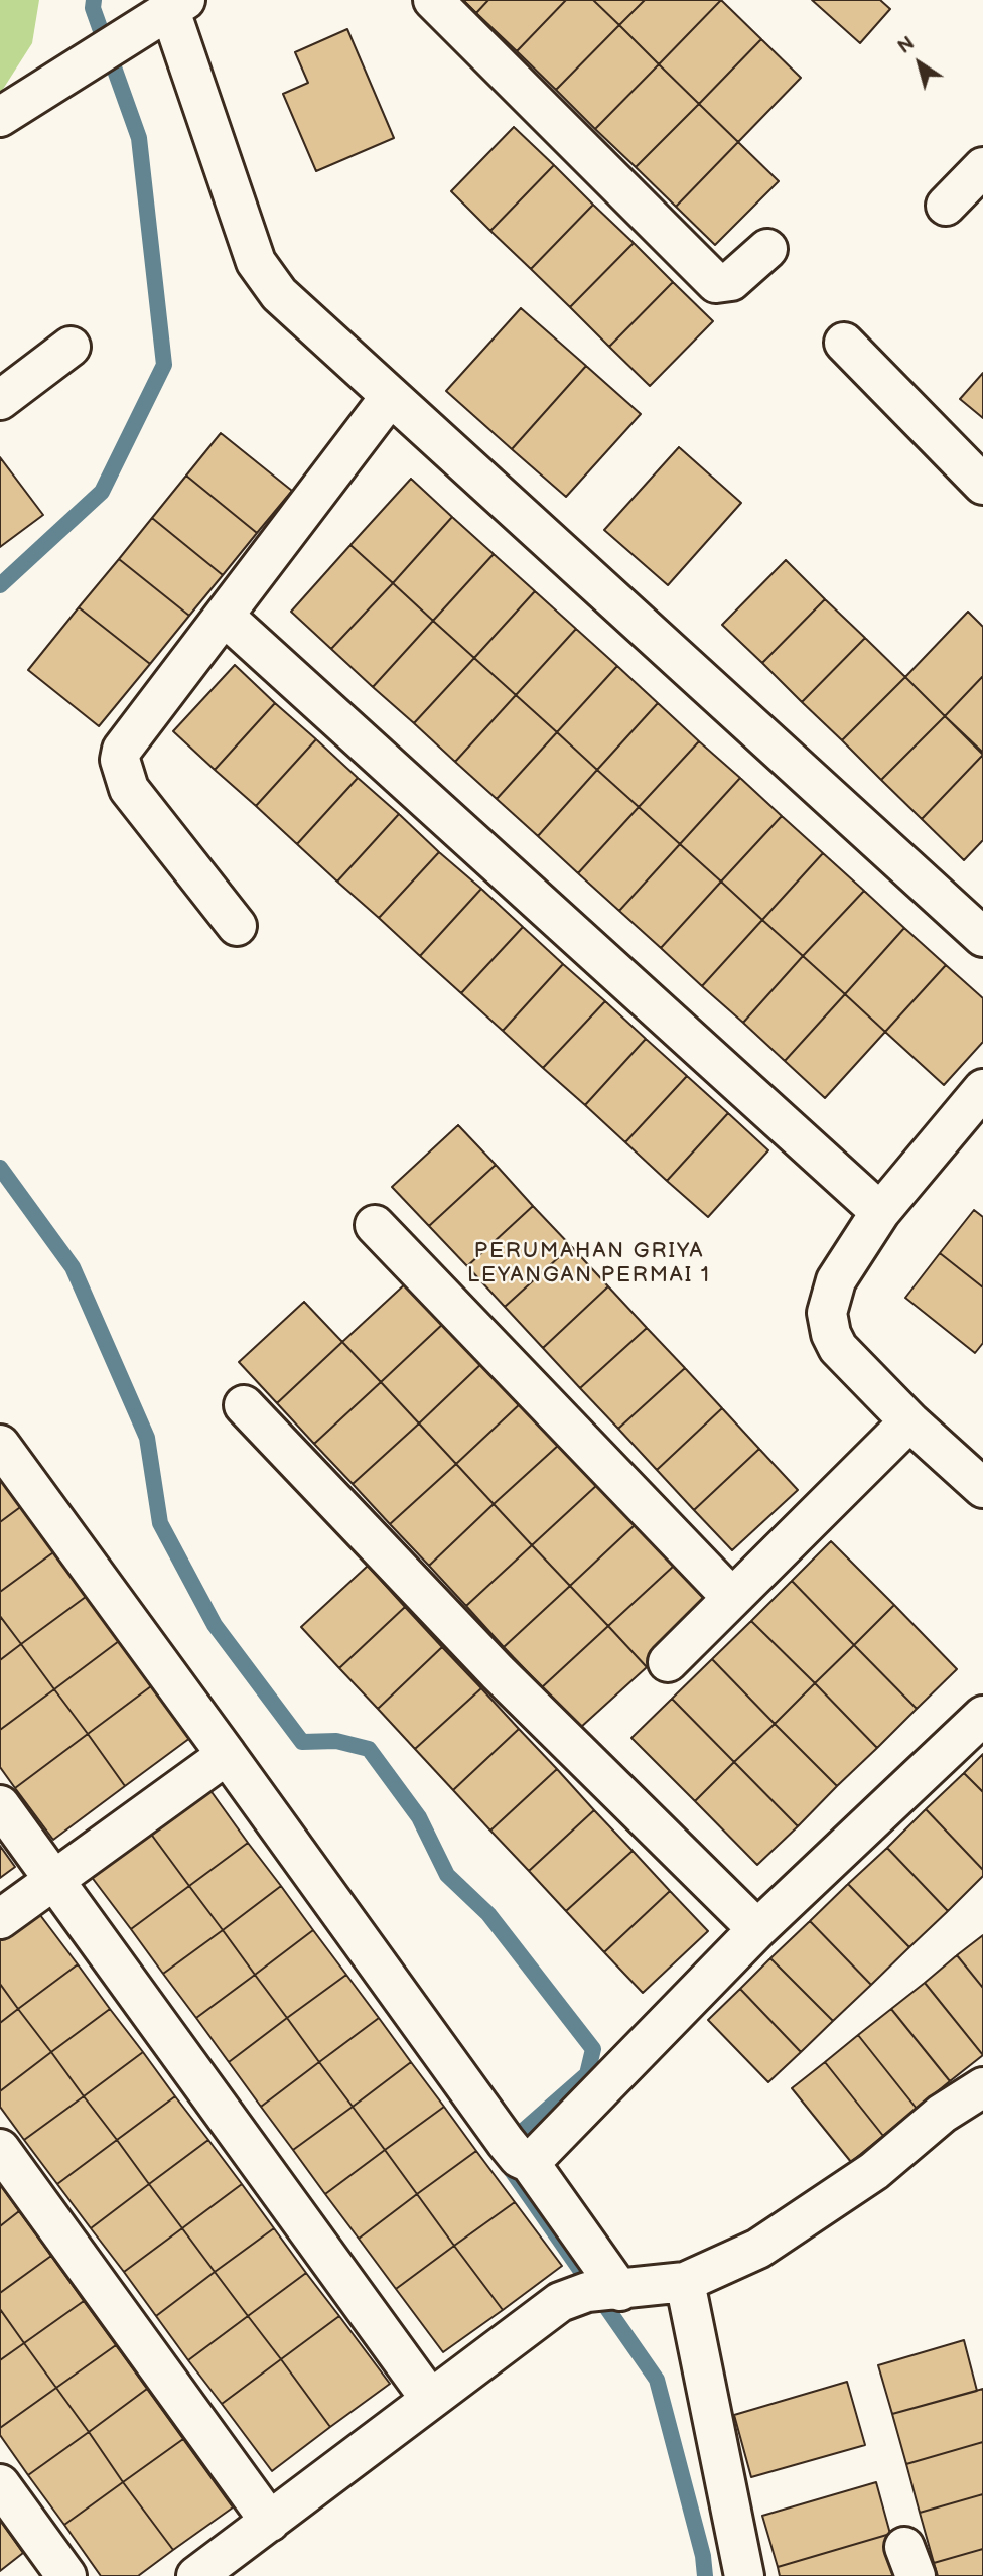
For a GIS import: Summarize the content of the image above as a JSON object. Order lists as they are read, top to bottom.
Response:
{
  "districts": ["PERUMAHAN GRIYA LEYANGAN PERMAI 1"],
  "north": "top left"
}
